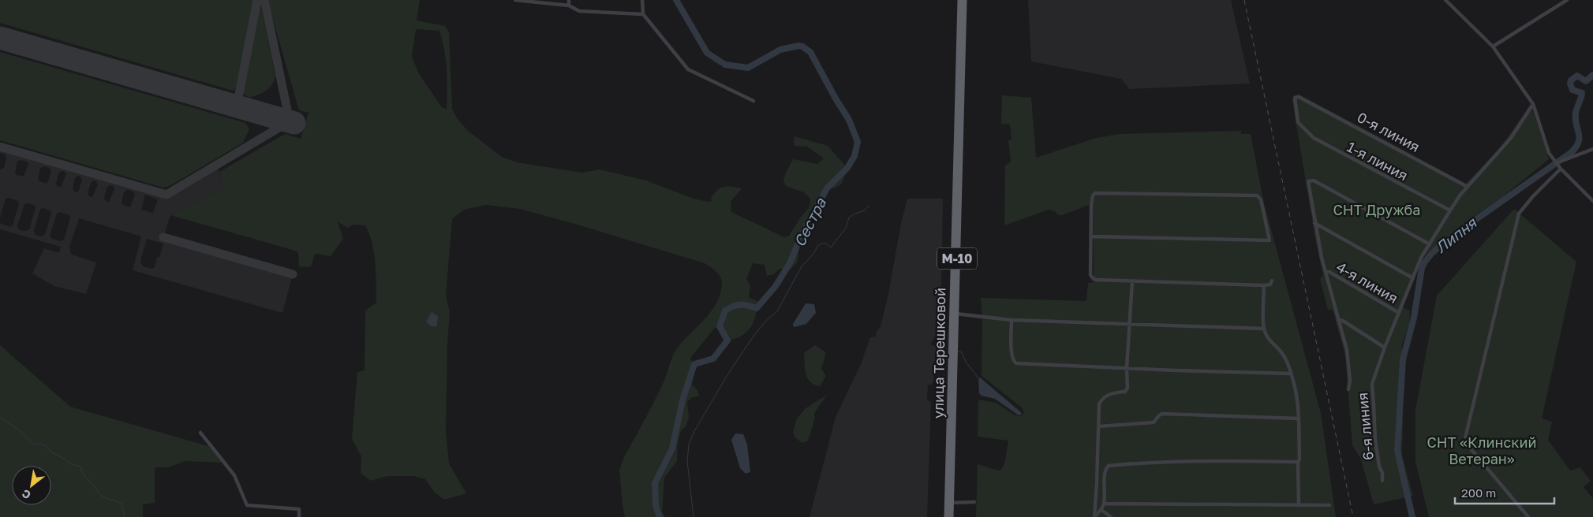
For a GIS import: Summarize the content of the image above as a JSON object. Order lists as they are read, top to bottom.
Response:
{
  "streets": {
    "highway": ["М-10", "улица Терешковой"],
    "street": [
      "0-я линия",
      "1-я линия",
      "4-я линия",
      "6-я линия"
    ]
  },
  "crossings": [
    ["0-я линия", "1-я линия"],
    ["0-я линия", "6-я линия"],
    ["1-я линия", "6-я линия"],
    ["4-я линия", "6-я линия"]
  ],
  "water": ["Сестра", "Липня"],
  "parks": ["СНТ Дружба", "СНТ «Клинский Ветеран»"],
  "scale_bar": "200 m",
  "north": "bottom left"
}
